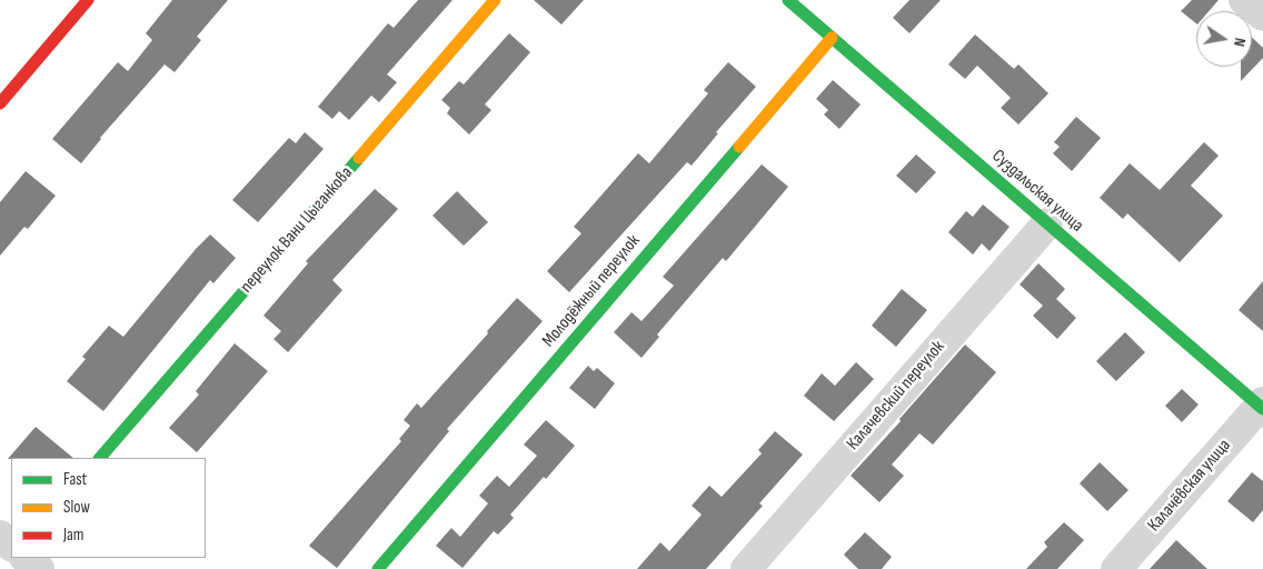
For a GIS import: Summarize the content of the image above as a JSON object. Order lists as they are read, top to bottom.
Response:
{
  "streets": {
    "street": [
      "Суздальская улица",
      "переулок Вани Цыганкова",
      "Молодёжный переулок",
      "Калачевский переулок",
      "Калачёвская улица"
    ]
  },
  "crossings": [
    ["Суздальская улица", "Молодёжный переулок"],
    ["Суздальская улица", "Калачевский переулок"],
    ["Суздальская улица", "Калачёвская улица"]
  ],
  "legend": ["Fast", "Slow", "Jam"],
  "north": "right"
}
